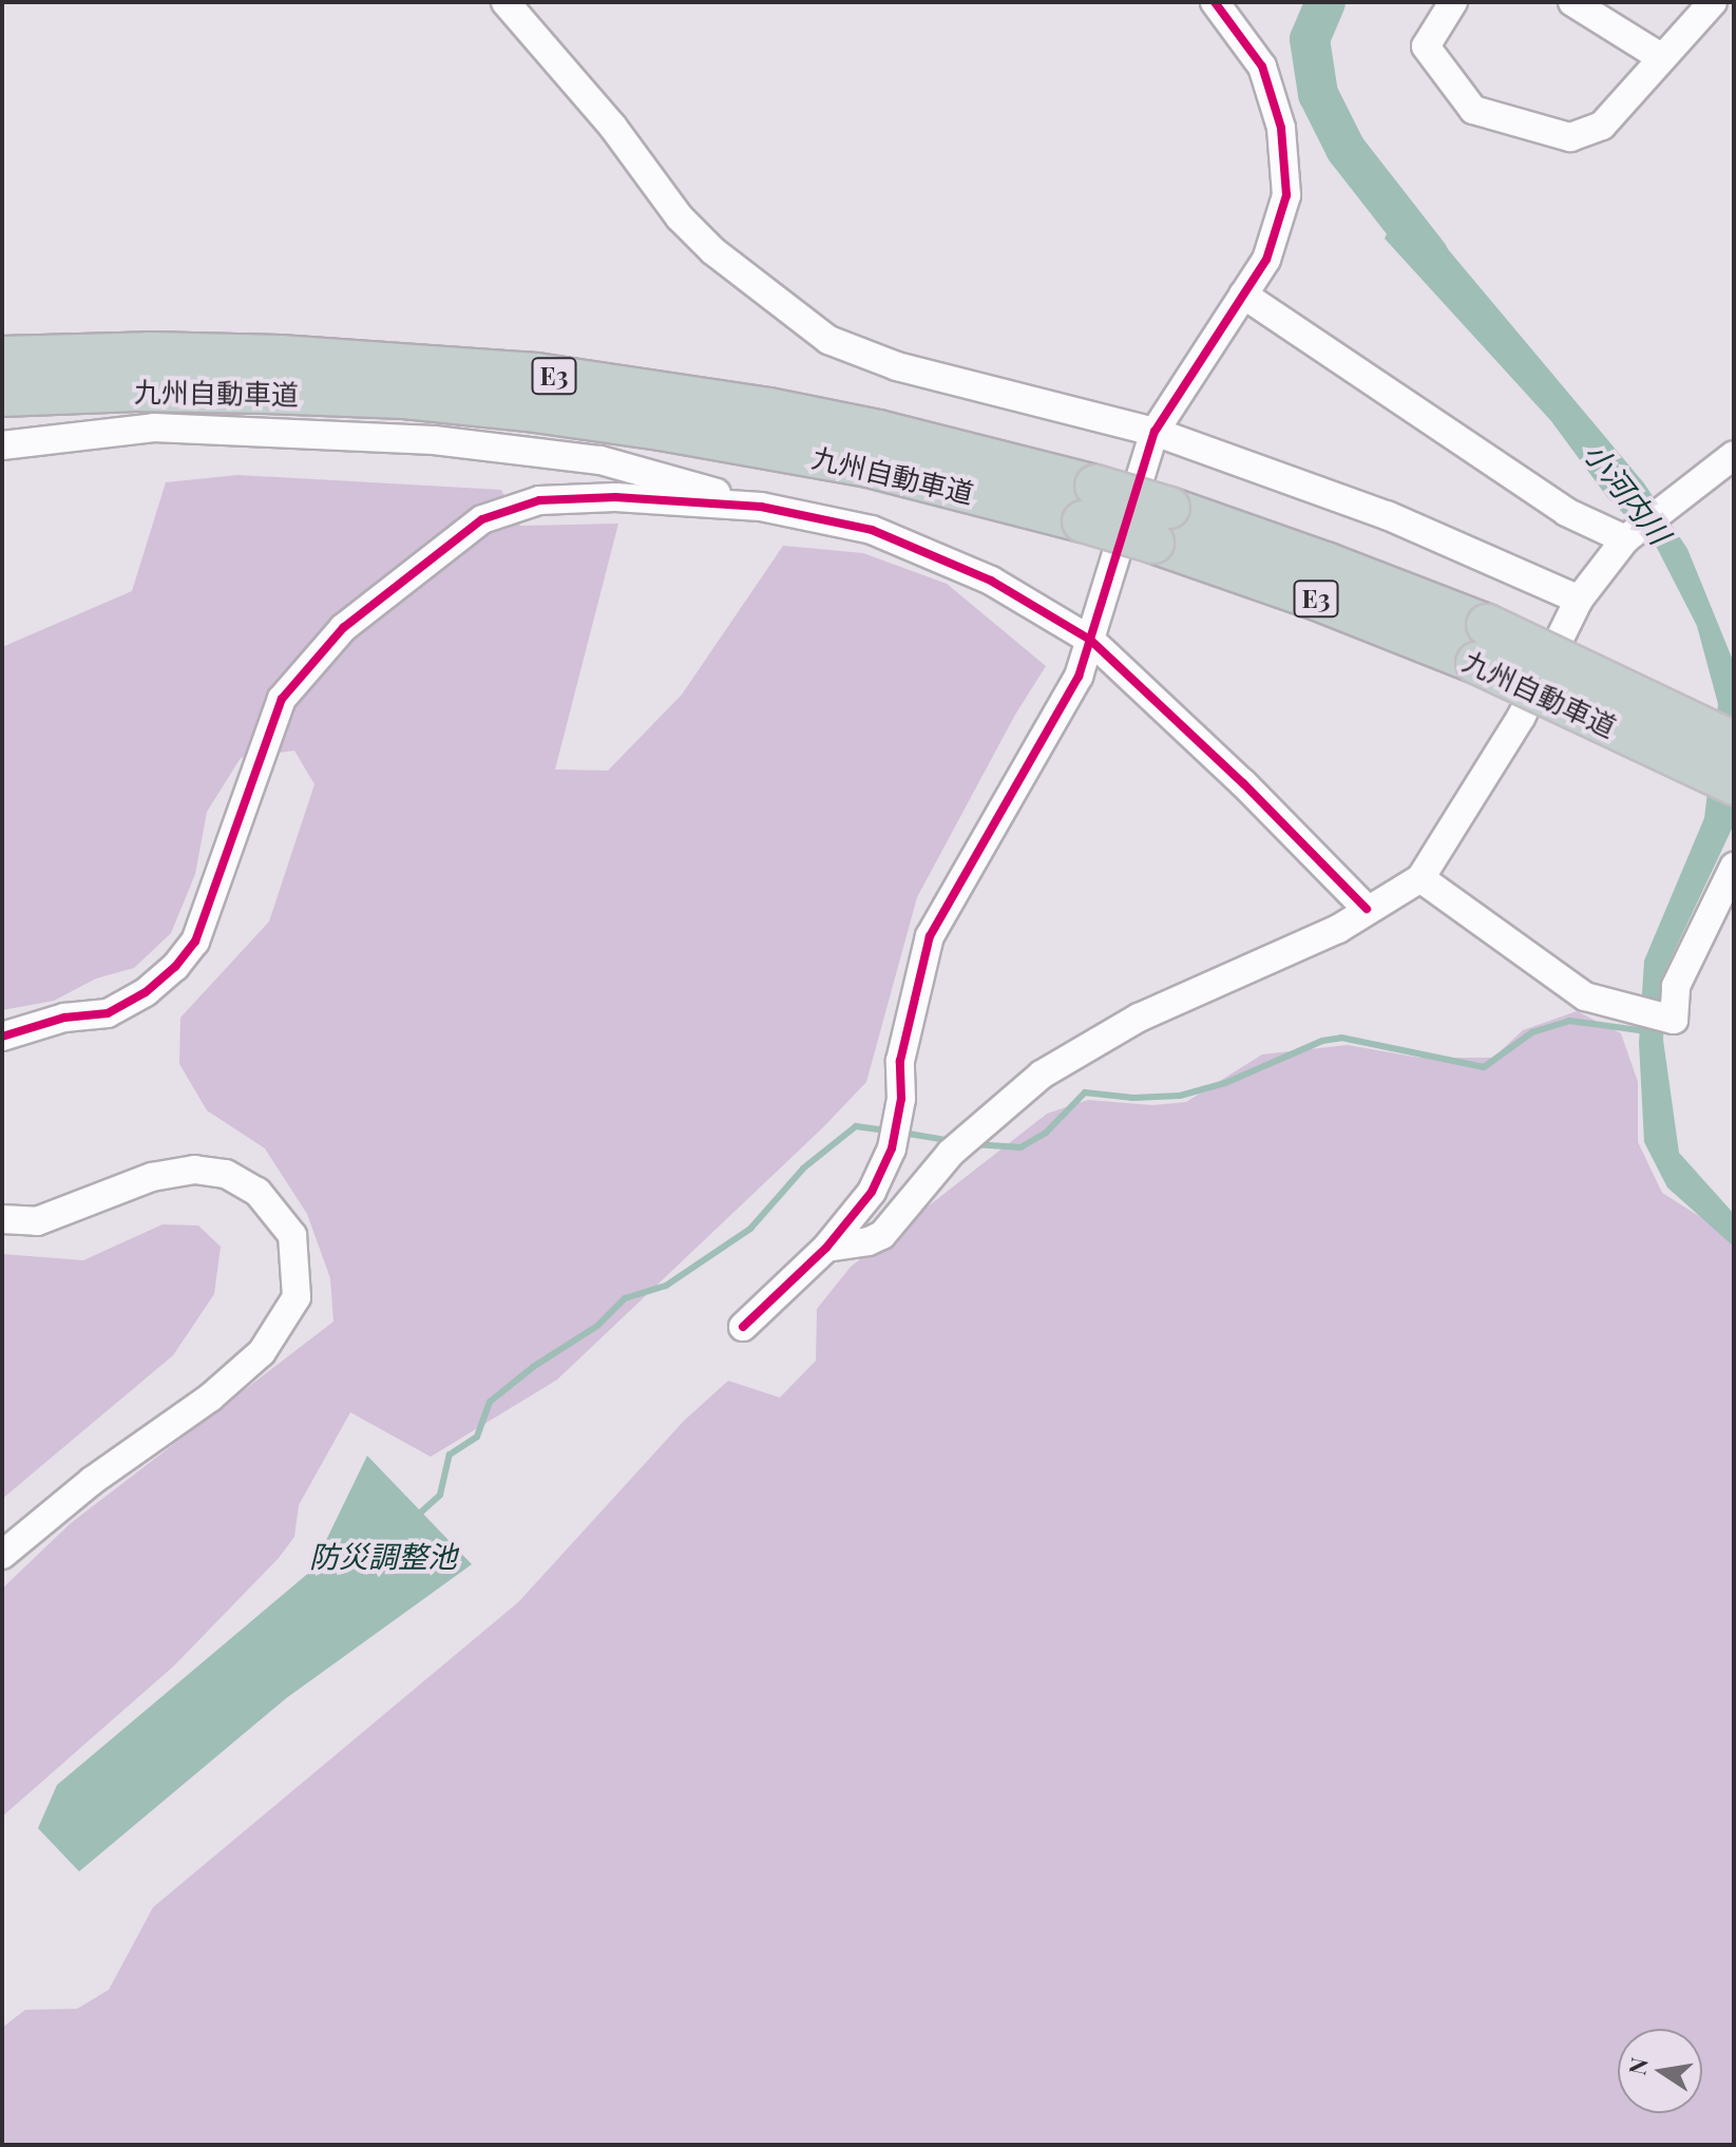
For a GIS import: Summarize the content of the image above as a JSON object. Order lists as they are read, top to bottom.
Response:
{
  "streets": {
    "highway": ["E3", "九州自動車道"]
  },
  "water": ["小河内川", "防災調整池"],
  "north": "left"
}
